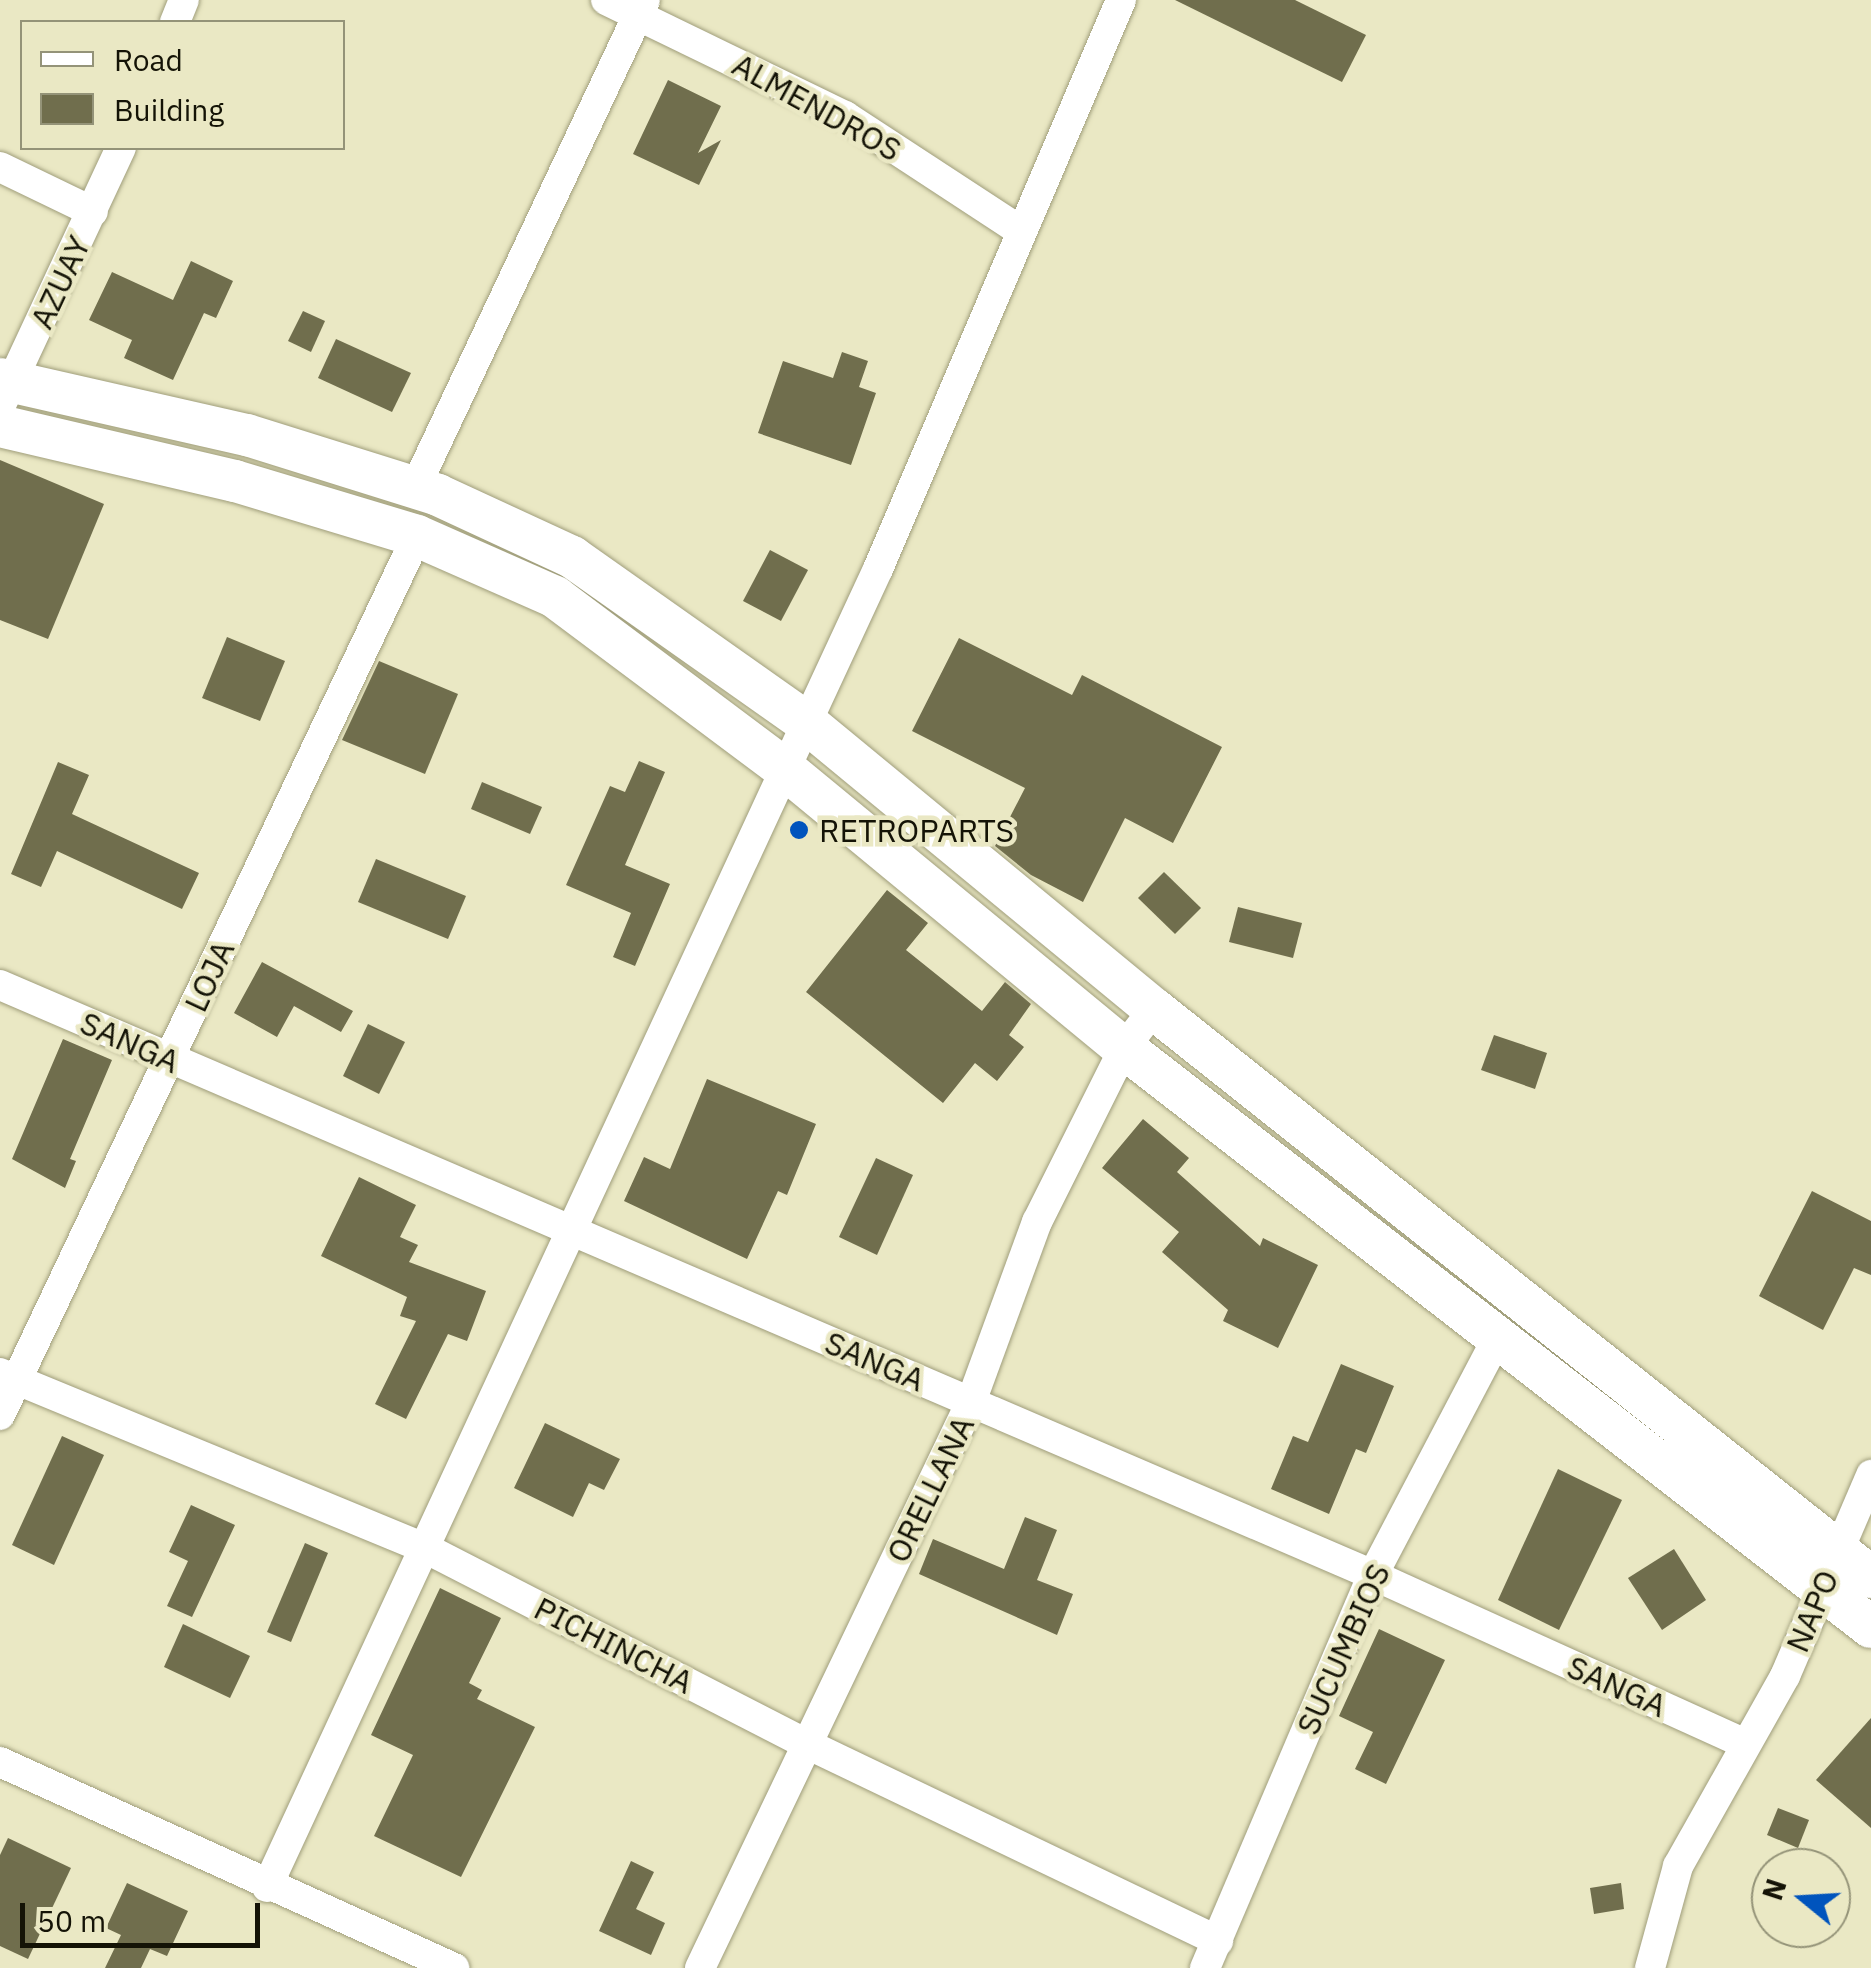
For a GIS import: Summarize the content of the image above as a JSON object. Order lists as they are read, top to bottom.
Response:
{
  "streets": {
    "street": [
      "ALMENDROS",
      "AZUAY",
      "LOJA",
      "SANGA",
      "ORELLANA",
      "NAPO",
      "PICHINCHA",
      "SUCUMBIOS"
    ]
  },
  "crossings": [
    ["LOJA", "SANGA"],
    ["LOJA", "PICHINCHA"],
    ["SANGA", "ORELLANA"],
    ["SANGA", "NAPO"],
    ["SANGA", "SUCUMBIOS"],
    ["ORELLANA", "PICHINCHA"],
    ["PICHINCHA", "SUCUMBIOS"]
  ],
  "places": ["RETROPARTS"],
  "legend": ["Road", "Building"],
  "scale_bar": "50 m",
  "north": "left"
}
